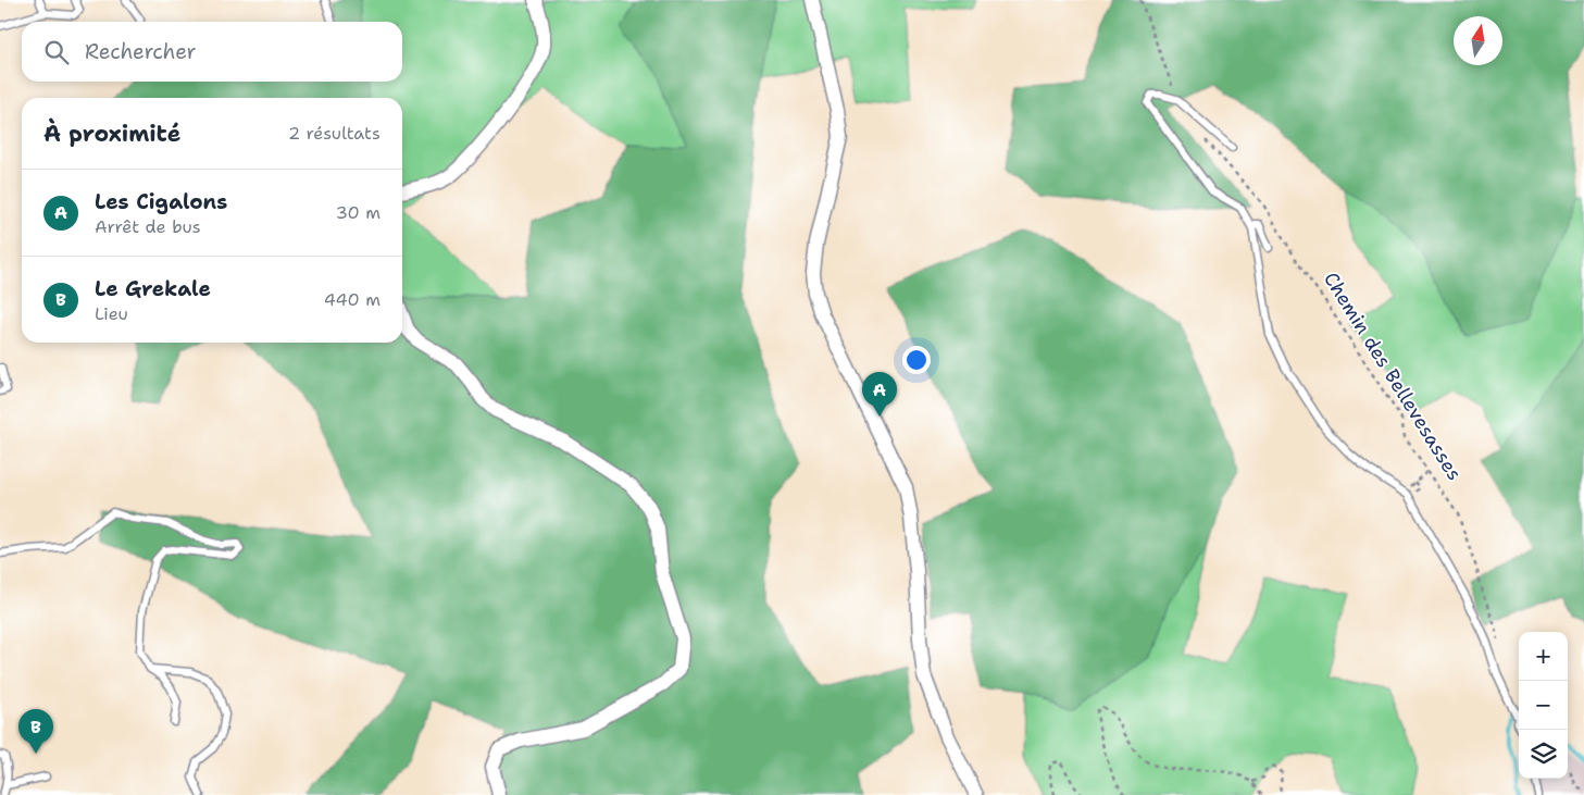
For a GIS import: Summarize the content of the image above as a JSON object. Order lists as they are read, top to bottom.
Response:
{
  "streets": {
    "path": ["Chemin des Bellevesasses"]
  },
  "north": "top",
  "page": {
    "search": "Rechercher",
    "heading": ["À proximité", "2 résultats"],
    "list": [
      {
        "mark": "A",
        "name": "Les Cigalons",
        "note": "Arrêt de bus",
        "value": "30 m"
      },
      {
        "mark": "B",
        "name": "Le Grekale",
        "note": "Lieu",
        "value": "440 m"
      }
    ],
    "pins": ["A", "B"],
    "map_buttons": ["+", "−"]
  }
}
